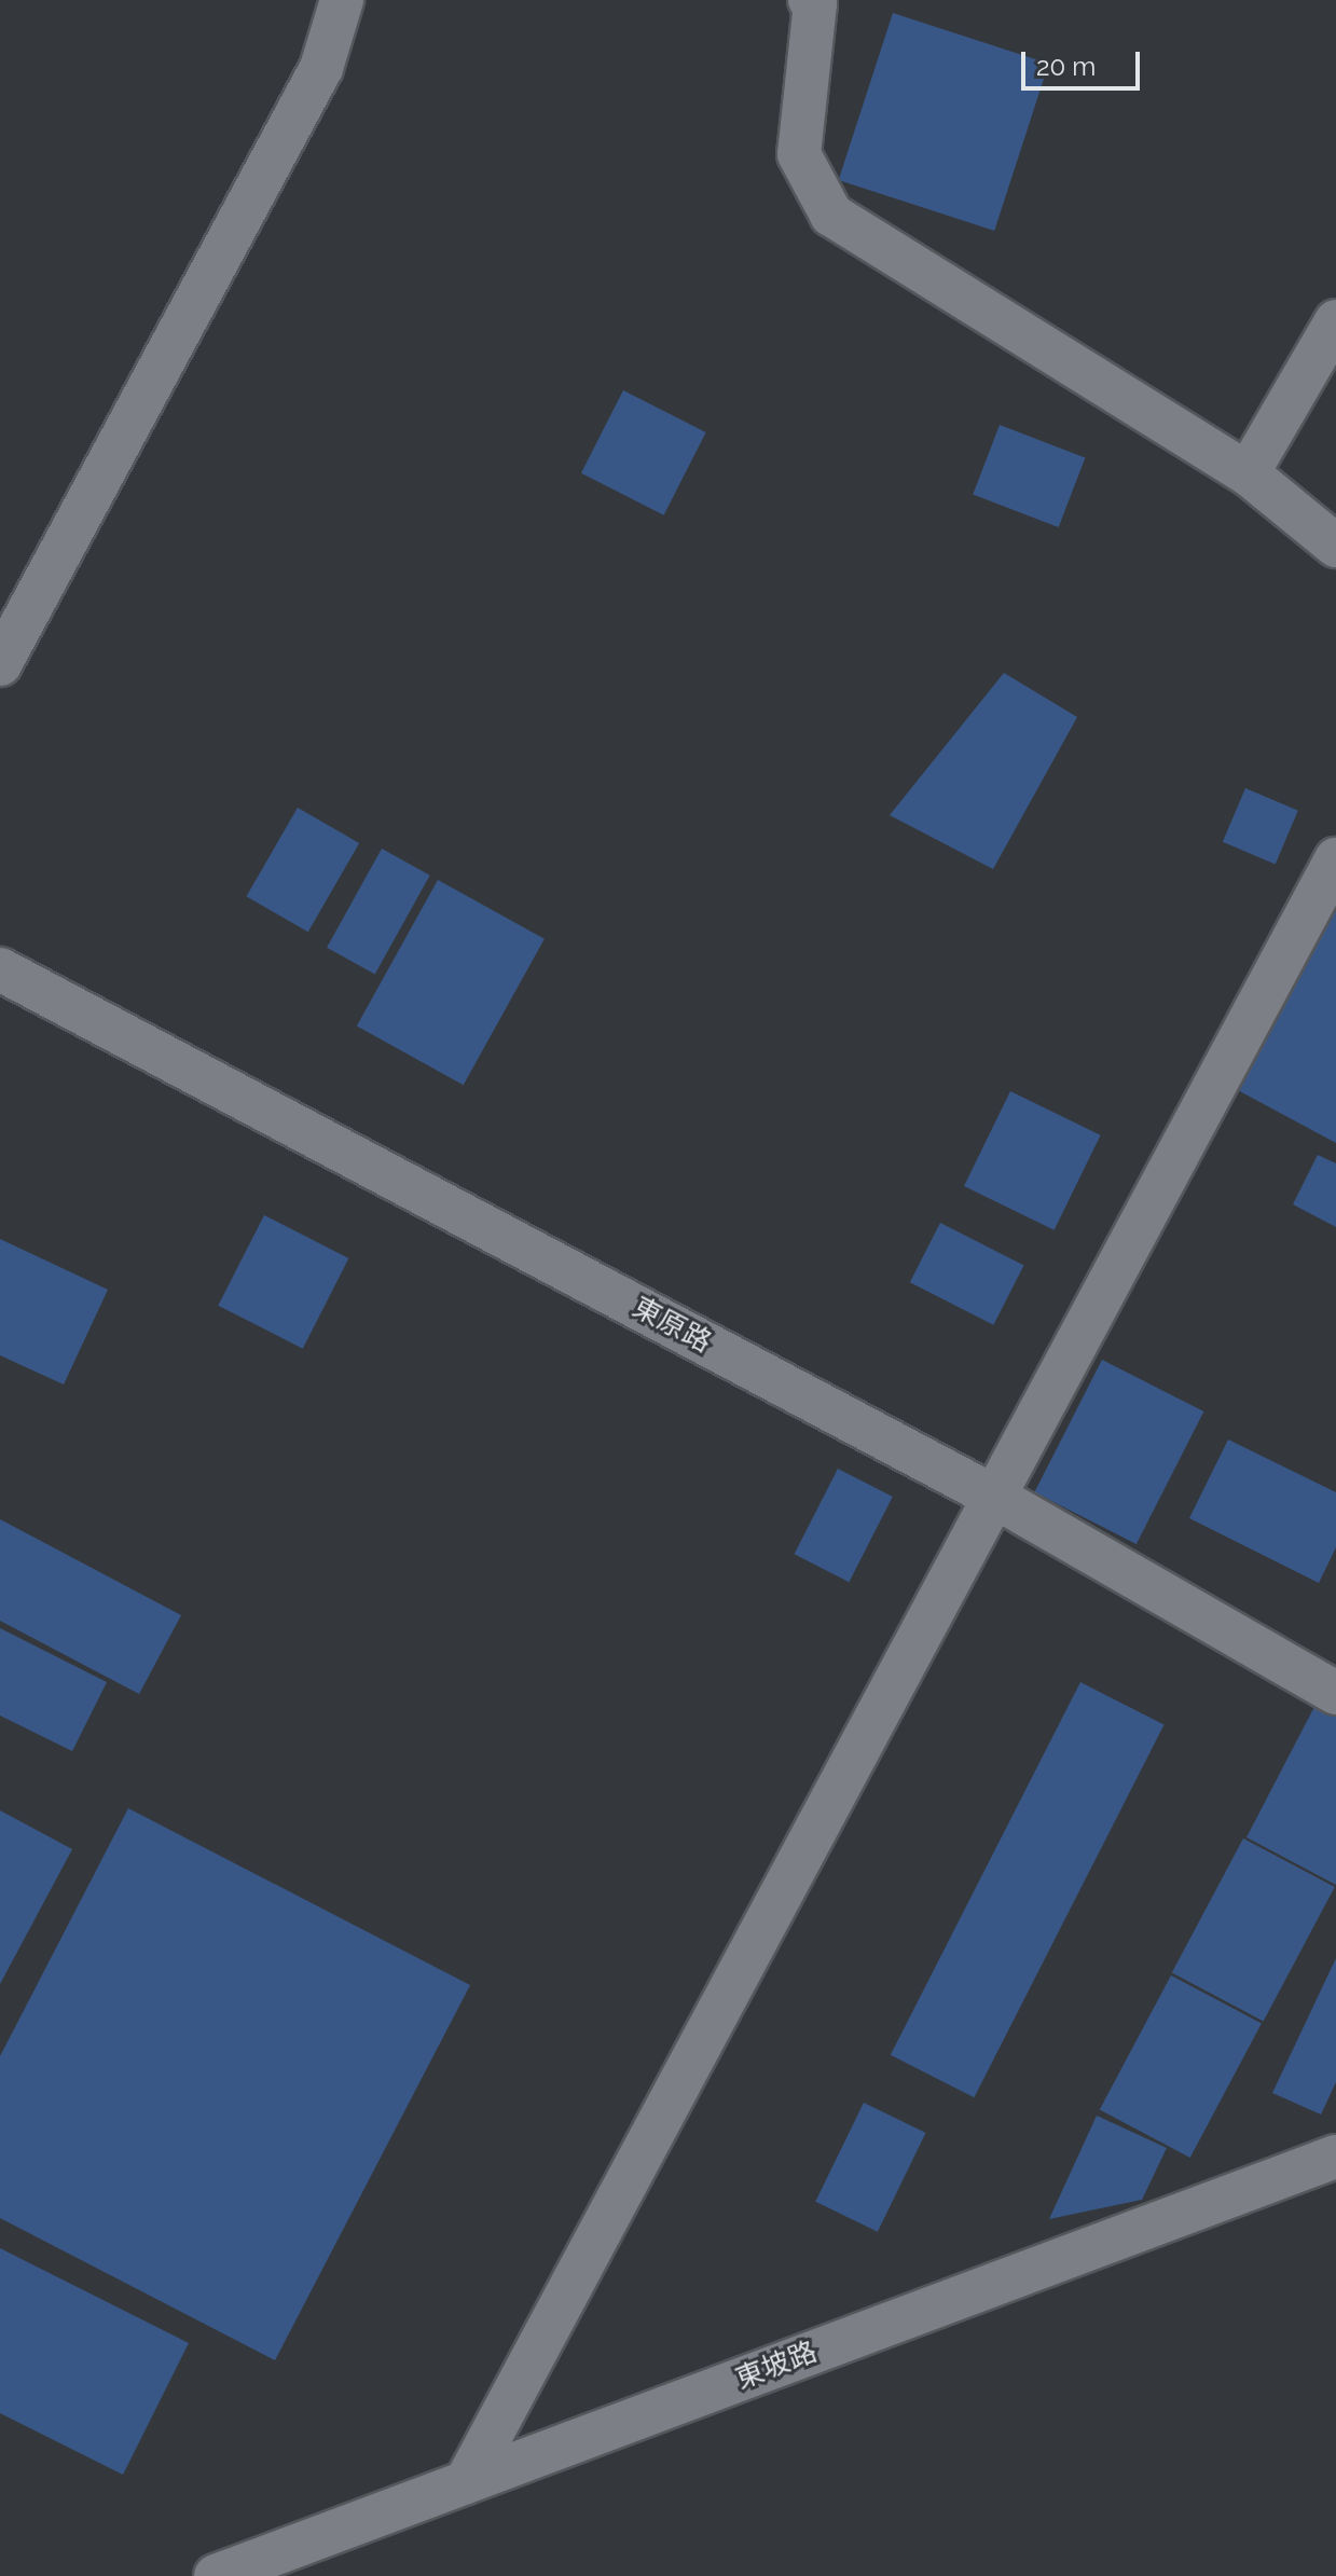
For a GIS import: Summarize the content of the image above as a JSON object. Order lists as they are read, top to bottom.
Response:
{
  "streets": {
    "street": ["東原路", "東坡路"]
  },
  "scale_bar": "20 m"
}
